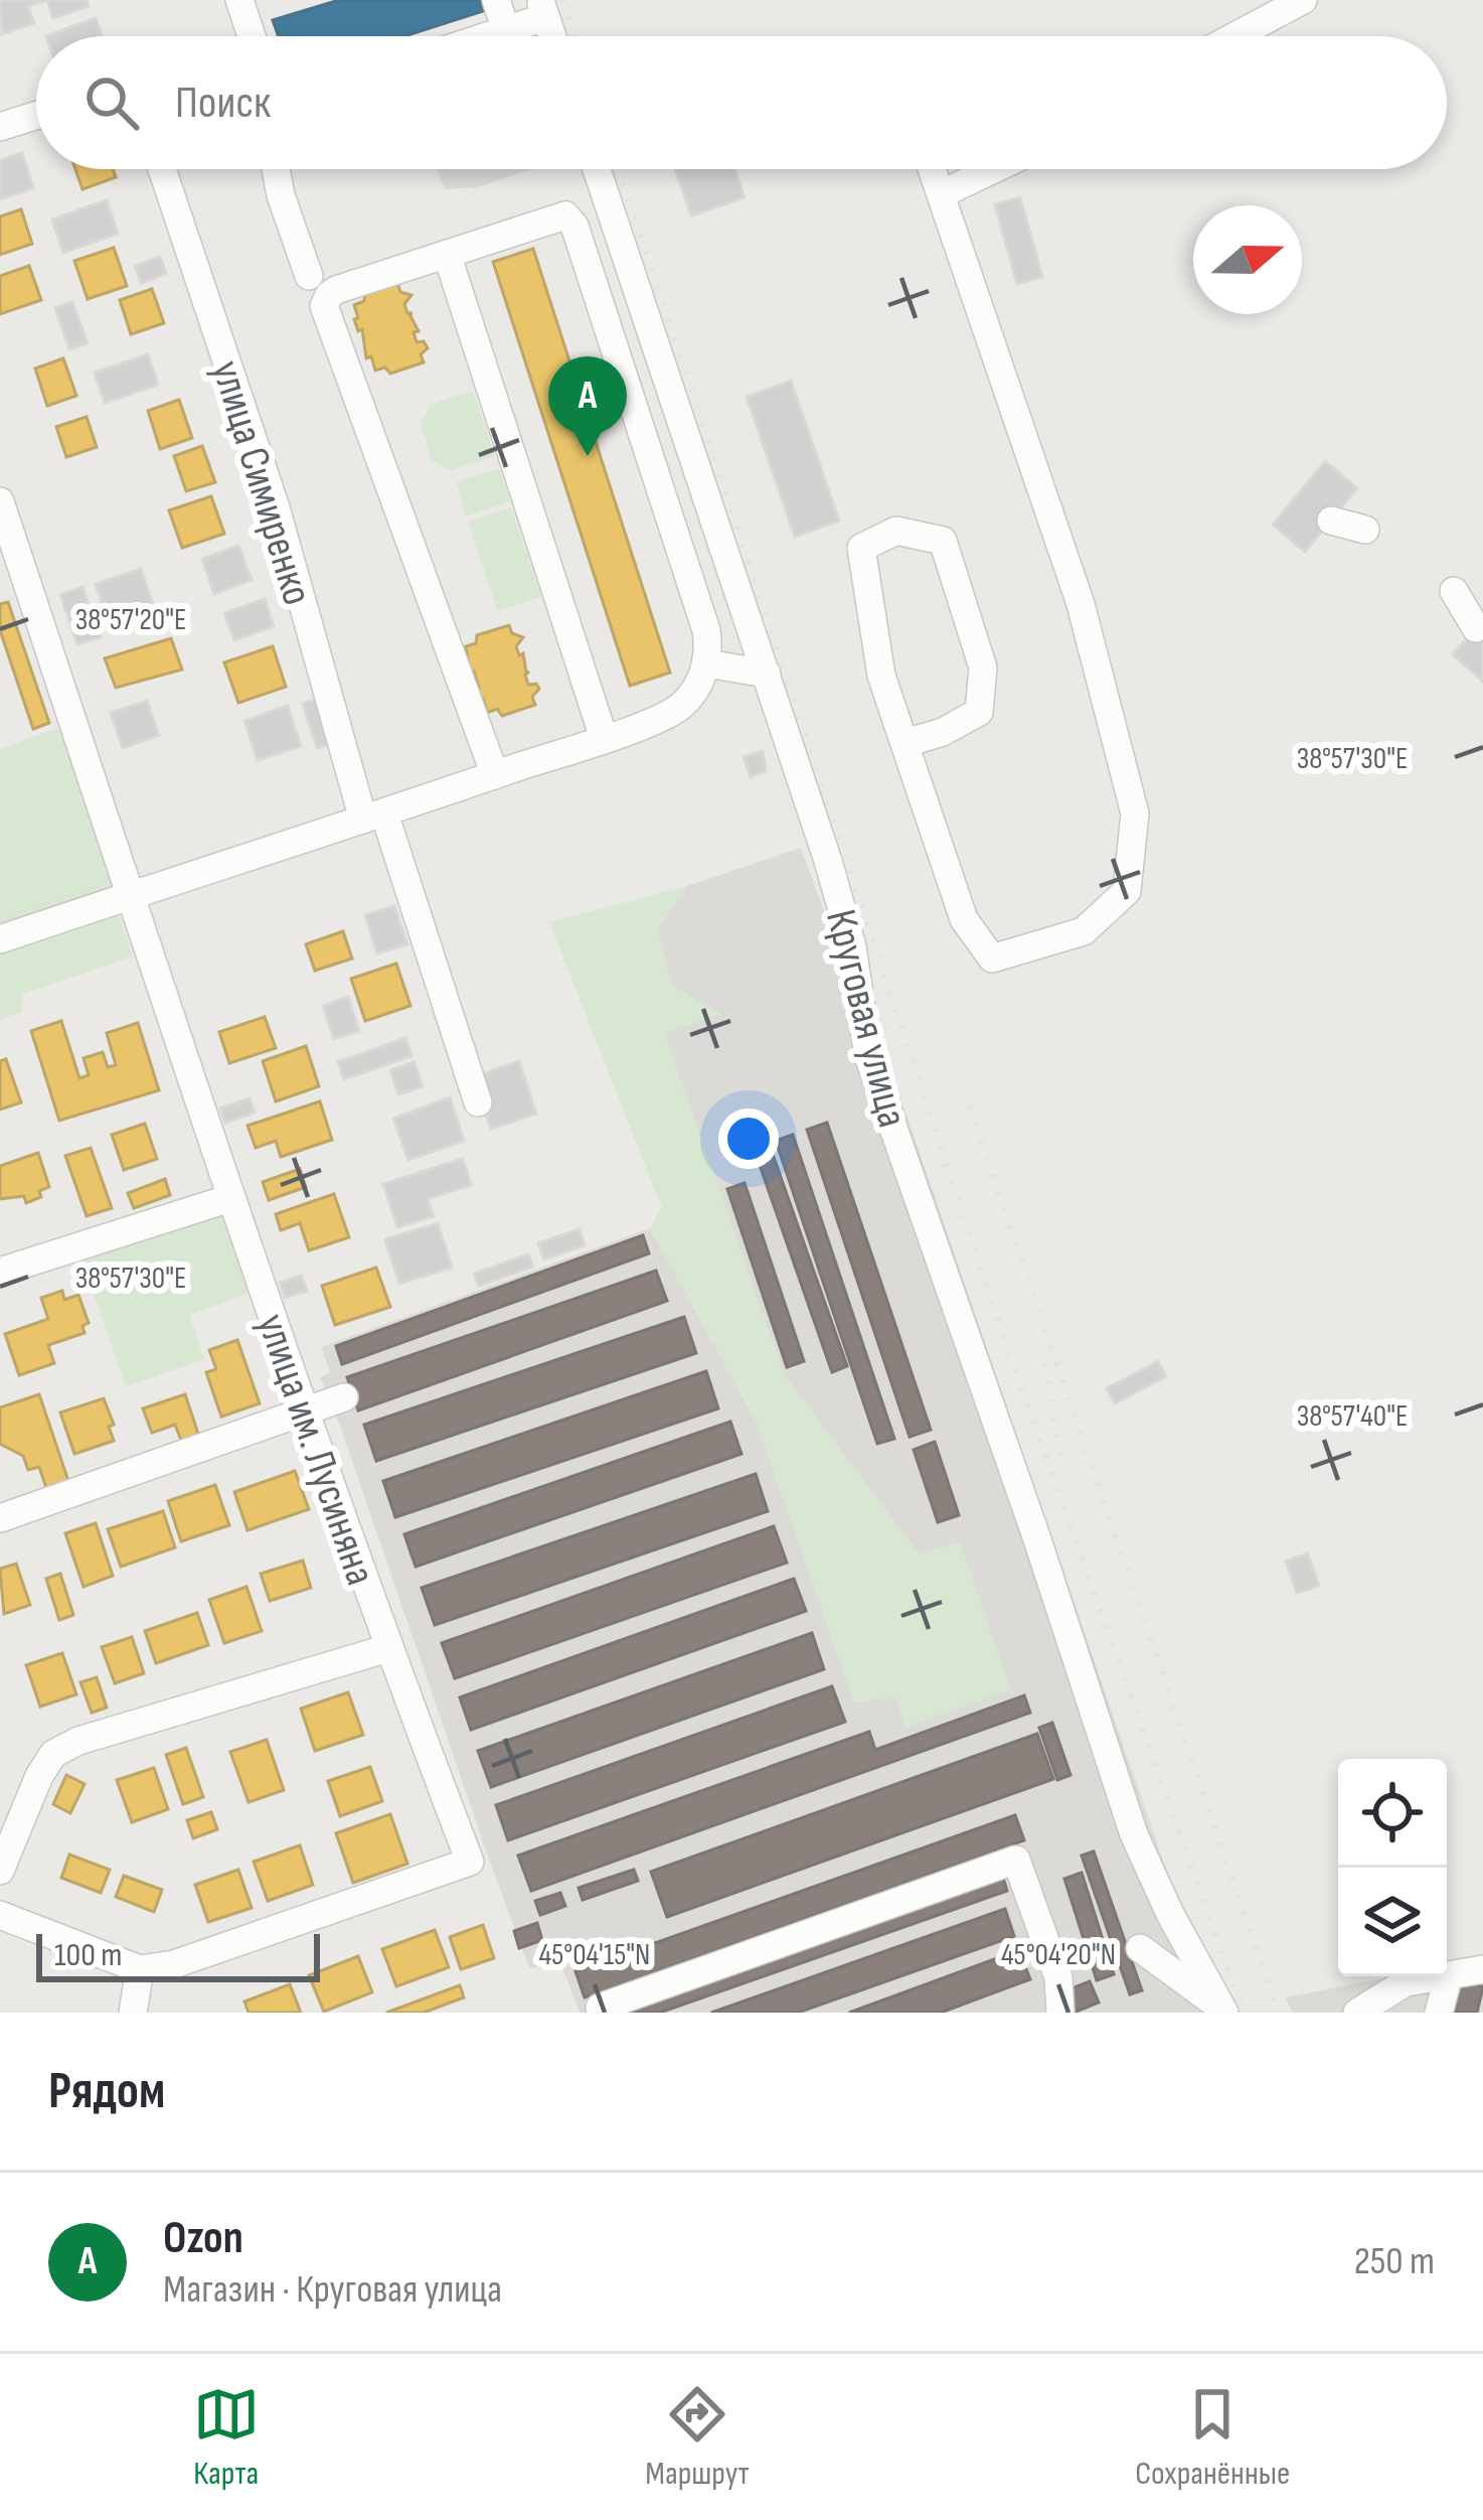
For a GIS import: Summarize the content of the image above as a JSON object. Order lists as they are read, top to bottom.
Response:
{
  "streets": {
    "street": ["улица Симиренко", "Круговая улица", "улица им. Лусиняна"]
  },
  "scale_bar": "100 m",
  "north": "right",
  "page": {
    "search": "Поиск",
    "pins": "A",
    "scale": "100 m",
    "heading": "Рядом",
    "list": [
      {
        "mark": "A",
        "name": "Ozon",
        "note": "Магазин · Круговая улица",
        "value": "250 m"
      }
    ],
    "nav": ["Карта", "Маршрут", "Сохранённые"]
  },
  "coordinates": [
    "38°57'20\"E",
    "38°57'30\"E",
    "38°57'40\"E",
    "45°04'15\"N",
    "45°04'20\"N"
  ]
}
